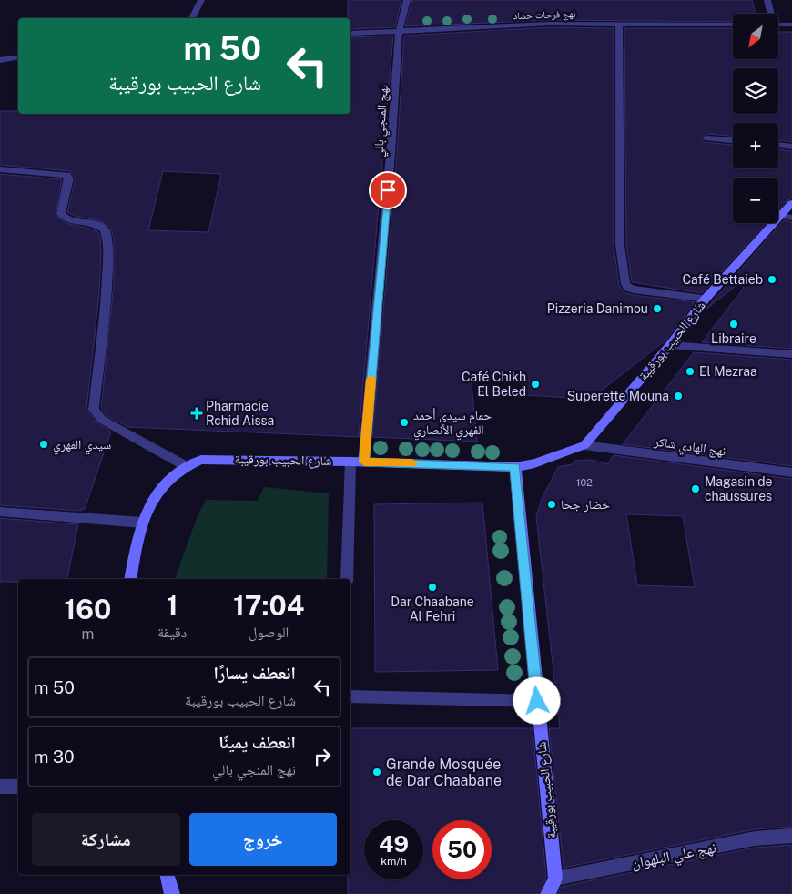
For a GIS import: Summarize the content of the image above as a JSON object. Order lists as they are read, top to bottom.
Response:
{
  "streets": {
    "main road": ["شارع الحبيب بورقيبة"],
    "street": [
      "نهج فرحات حشاد",
      "نهج المنجي بالي",
      "نهج الهادي شاكر",
      "نهج علي البلهوان"
    ]
  },
  "crossings": [
    ["نهج فرحات حشاد", "نهج المنجي بالي"],
    ["نهج المنجي بالي", "شارع الحبيب بورقيبة"],
    ["شارع الحبيب بورقيبة", "نهج الهادي شاكر"],
    ["شارع الحبيب بورقيبة", "نهج علي البلهوان"]
  ],
  "places": {
    "other": [
      "Café Bettaieb",
      "Pizzeria Danimou",
      "Libraire",
      "El Mezraa",
      "Café Chikh El Beled",
      "Superette Mouna",
      "حمام سيدي أحمد الفهري الأنصاري",
      "سيدي الفهري",
      "Magasin de chaussures",
      "خضار جحا",
      "Dar Chaabane Al Fehri",
      "Grande Mosquée de Dar Chaabane"
    ],
    "health": ["Pharmacie Rchid Aissa"]
  },
  "house_numbers": ["102"],
  "north": "bottom left",
  "page": {
    "map_buttons": ["+", "−"],
    "turn": ["50 m", "شارع الحبيب بورقيبة"],
    "eta": [
      "17:04",
      "الوصول",
      "1",
      "دقيقة",
      "160",
      "m"
    ],
    "list": [
      {
        "name": "انعطف يسارًا",
        "note": "شارع الحبيب بورقيبة",
        "value": "50 m"
      },
      {
        "name": "انعطف يمينًا",
        "note": "نهج المنجي بالي",
        "value": "30 m"
      }
    ],
    "buttons": ["خروج", "مشاركة"],
    "speed": "49 km/h",
    "limit": "50"
  }
}
